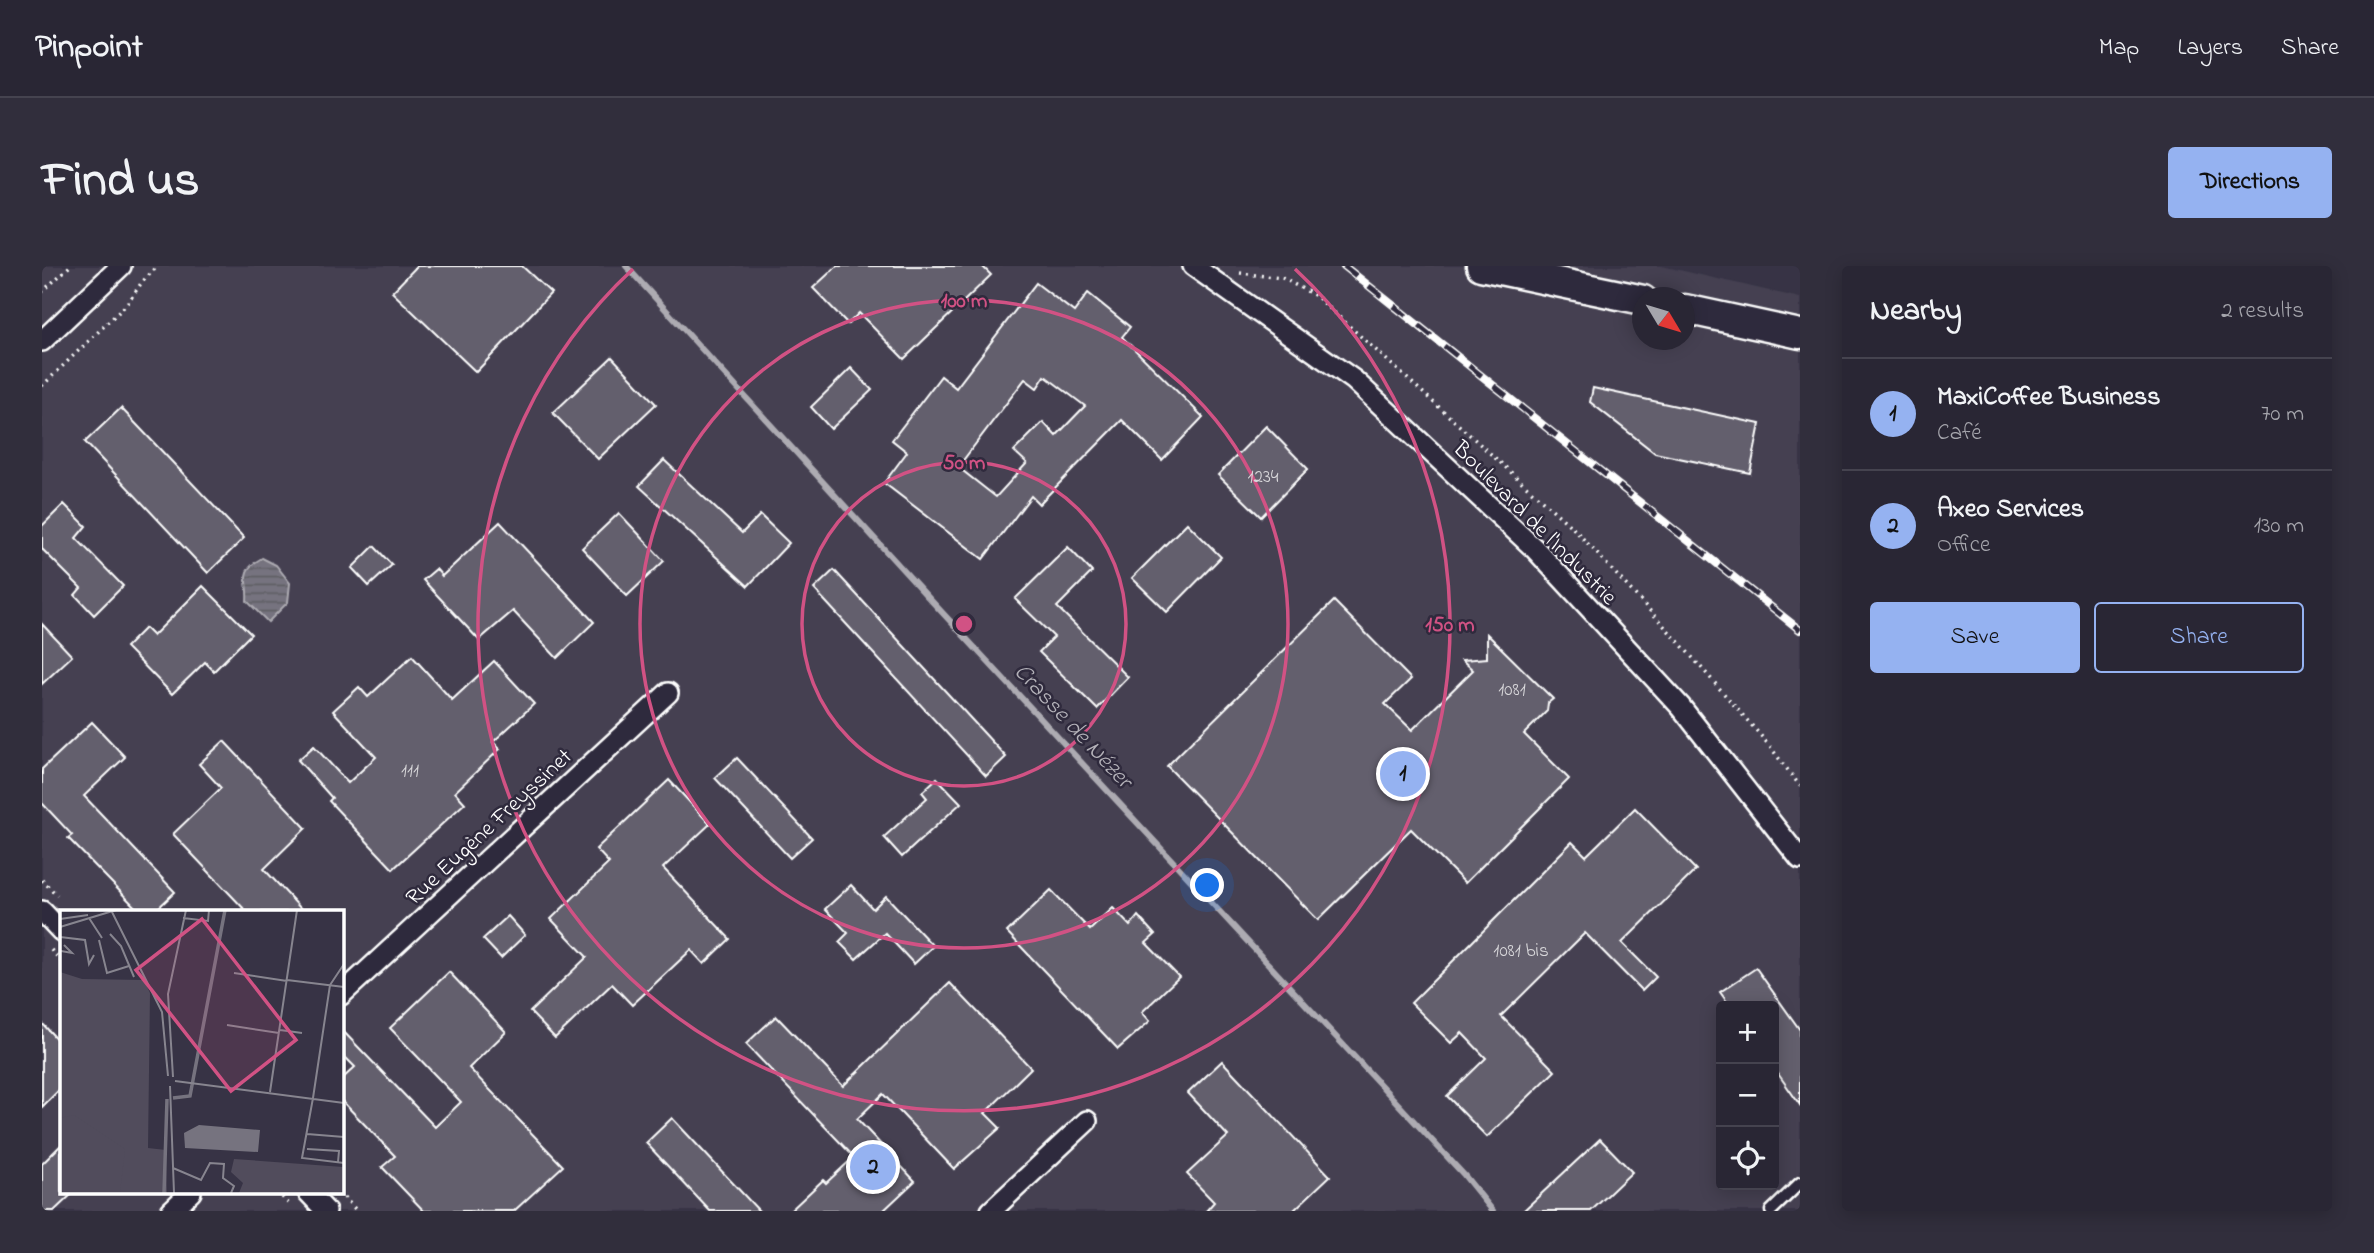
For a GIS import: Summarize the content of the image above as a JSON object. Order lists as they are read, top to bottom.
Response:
{
  "streets": {
    "street": ["Boulevard de l'Industrie", "Rue Eugène Freyssinet"]
  },
  "water": ["Crasse de Nézer"],
  "house_numbers": [
    "1234",
    "1081",
    "111",
    "1081 bis"
  ],
  "north": "bottom right",
  "page": {
    "header": "Pinpoint",
    "nav": ["Map", "Layers", "Share"],
    "title": "Find us",
    "buttons": [
      "Directions",
      ["Save", "Share"]
    ],
    "heading": ["Nearby", "2 results"],
    "list": [
      {
        "mark": "1",
        "name": "MaxiCoffee Business",
        "note": "Café",
        "value": "70 m"
      },
      {
        "mark": "2",
        "name": "Axeo Services",
        "note": "Office",
        "value": "130 m"
      }
    ],
    "pins": ["1", "2"],
    "map_buttons": ["+", "−"]
  },
  "rings": ["100 m", "50 m", "150 m"]
}
